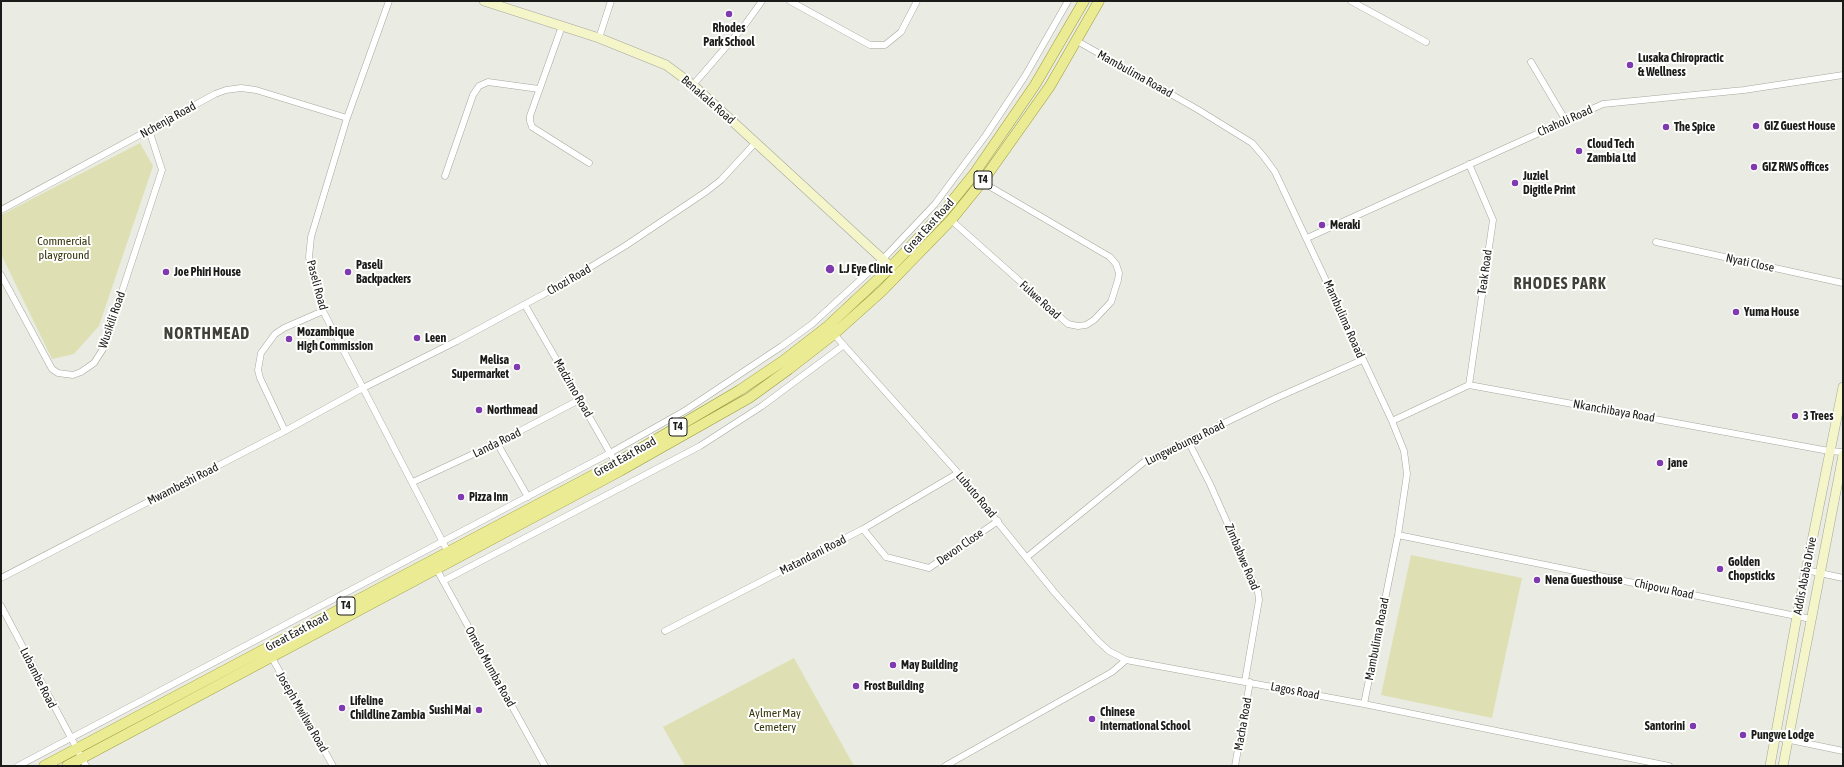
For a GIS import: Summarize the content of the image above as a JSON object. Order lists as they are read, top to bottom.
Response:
{
  "streets": {
    "main road": [
      "Benakale Road",
      "T4",
      "Great East Road",
      "Addis Ababa Drive"
    ],
    "street": [
      "Mambulima Roaad",
      "Nchenja Road",
      "Chaholi Road",
      "Nyati Close",
      "Teak Road",
      "Chozi Road",
      "Paseli Road",
      "Fulwe Road",
      "Wusikili Road",
      "Madzimo Road",
      "Nkanchibaya Road",
      "Landa Road",
      "Lungwebungu Road",
      "Mwambeshi Road",
      "Lubuto Road",
      "Devon Close",
      "Matandani Road",
      "Zimbabwe Road",
      "Chipovu Road",
      "Omelo Mumba Road",
      "Lubambe Road",
      "Lagos Road",
      "Joseph Mwilwa Road",
      "Macha Road"
    ]
  },
  "crossings": [
    ["Mambulima Roaad", "Chaholi Road"],
    ["Mambulima Roaad", "Great East Road"],
    ["Mambulima Roaad", "Lungwebungu Road"],
    ["Mambulima Roaad", "Chipovu Road"],
    ["Mambulima Roaad", "Lagos Road"],
    ["Benakale Road", "Great East Road"],
    ["Benakale Road", "Chozi Road"],
    ["Nchenja Road", "Paseli Road"],
    ["Nchenja Road", "Wusikili Road"],
    ["Chaholi Road", "Teak Road"],
    ["Great East Road", "Paseli Road"],
    ["Great East Road", "Fulwe Road"],
    ["Great East Road", "Madzimo Road"],
    ["Great East Road", "Lubuto Road"],
    ["Great East Road", "Omelo Mumba Road"],
    ["Great East Road", "Lubambe Road"],
    ["Great East Road", "Joseph Mwilwa Road"],
    ["Teak Road", "Nkanchibaya Road"],
    ["Chozi Road", "Paseli Road"],
    ["Chozi Road", "Madzimo Road"],
    ["Chozi Road", "Mwambeshi Road"],
    ["Paseli Road", "Landa Road"],
    ["Paseli Road", "Mwambeshi Road"],
    ["Madzimo Road", "Landa Road"],
    ["Nkanchibaya Road", "Addis Ababa Drive"],
    ["Lungwebungu Road", "Lubuto Road"],
    ["Lungwebungu Road", "Zimbabwe Road"],
    ["Lubuto Road", "Devon Close"],
    ["Lubuto Road", "Matandani Road"],
    ["Lubuto Road", "Lagos Road"],
    ["Devon Close", "Matandani Road"],
    ["Zimbabwe Road", "Lagos Road"],
    ["Zimbabwe Road", "Macha Road"],
    ["Addis Ababa Drive", "Chipovu Road"],
    ["Lagos Road", "Macha Road"]
  ],
  "districts": ["RHODES PARK", "NORTHMEAD"],
  "parks": ["Commercial playground", "Aylmer May Cemetery"],
  "places": [
    "Rhodes Park School",
    "Lusaka Chiropractic & Wellness",
    "GIZ Guest House",
    "The Spice",
    "Cloud Tech Zambia Ltd",
    "GIZ RWS offices",
    "Juziel Digitle Print",
    "Meraki",
    "L.J Eye Clinic",
    "Joe Phiri House",
    "Paseli Backpackers",
    "Yuma House",
    "Leen",
    "Mozambique High Commission",
    "Melisa Supermarket",
    "Northmead",
    "3 Trees",
    "jane",
    "Pizza Inn",
    "Golden Chopsticks",
    "Nena Guesthouse",
    "May Building",
    "Frost Building",
    "Lifeline Childline Zambia",
    "Sushi Mai",
    "Chinese International School",
    "Santorini",
    "Pungwe Lodge"
  ]
}
